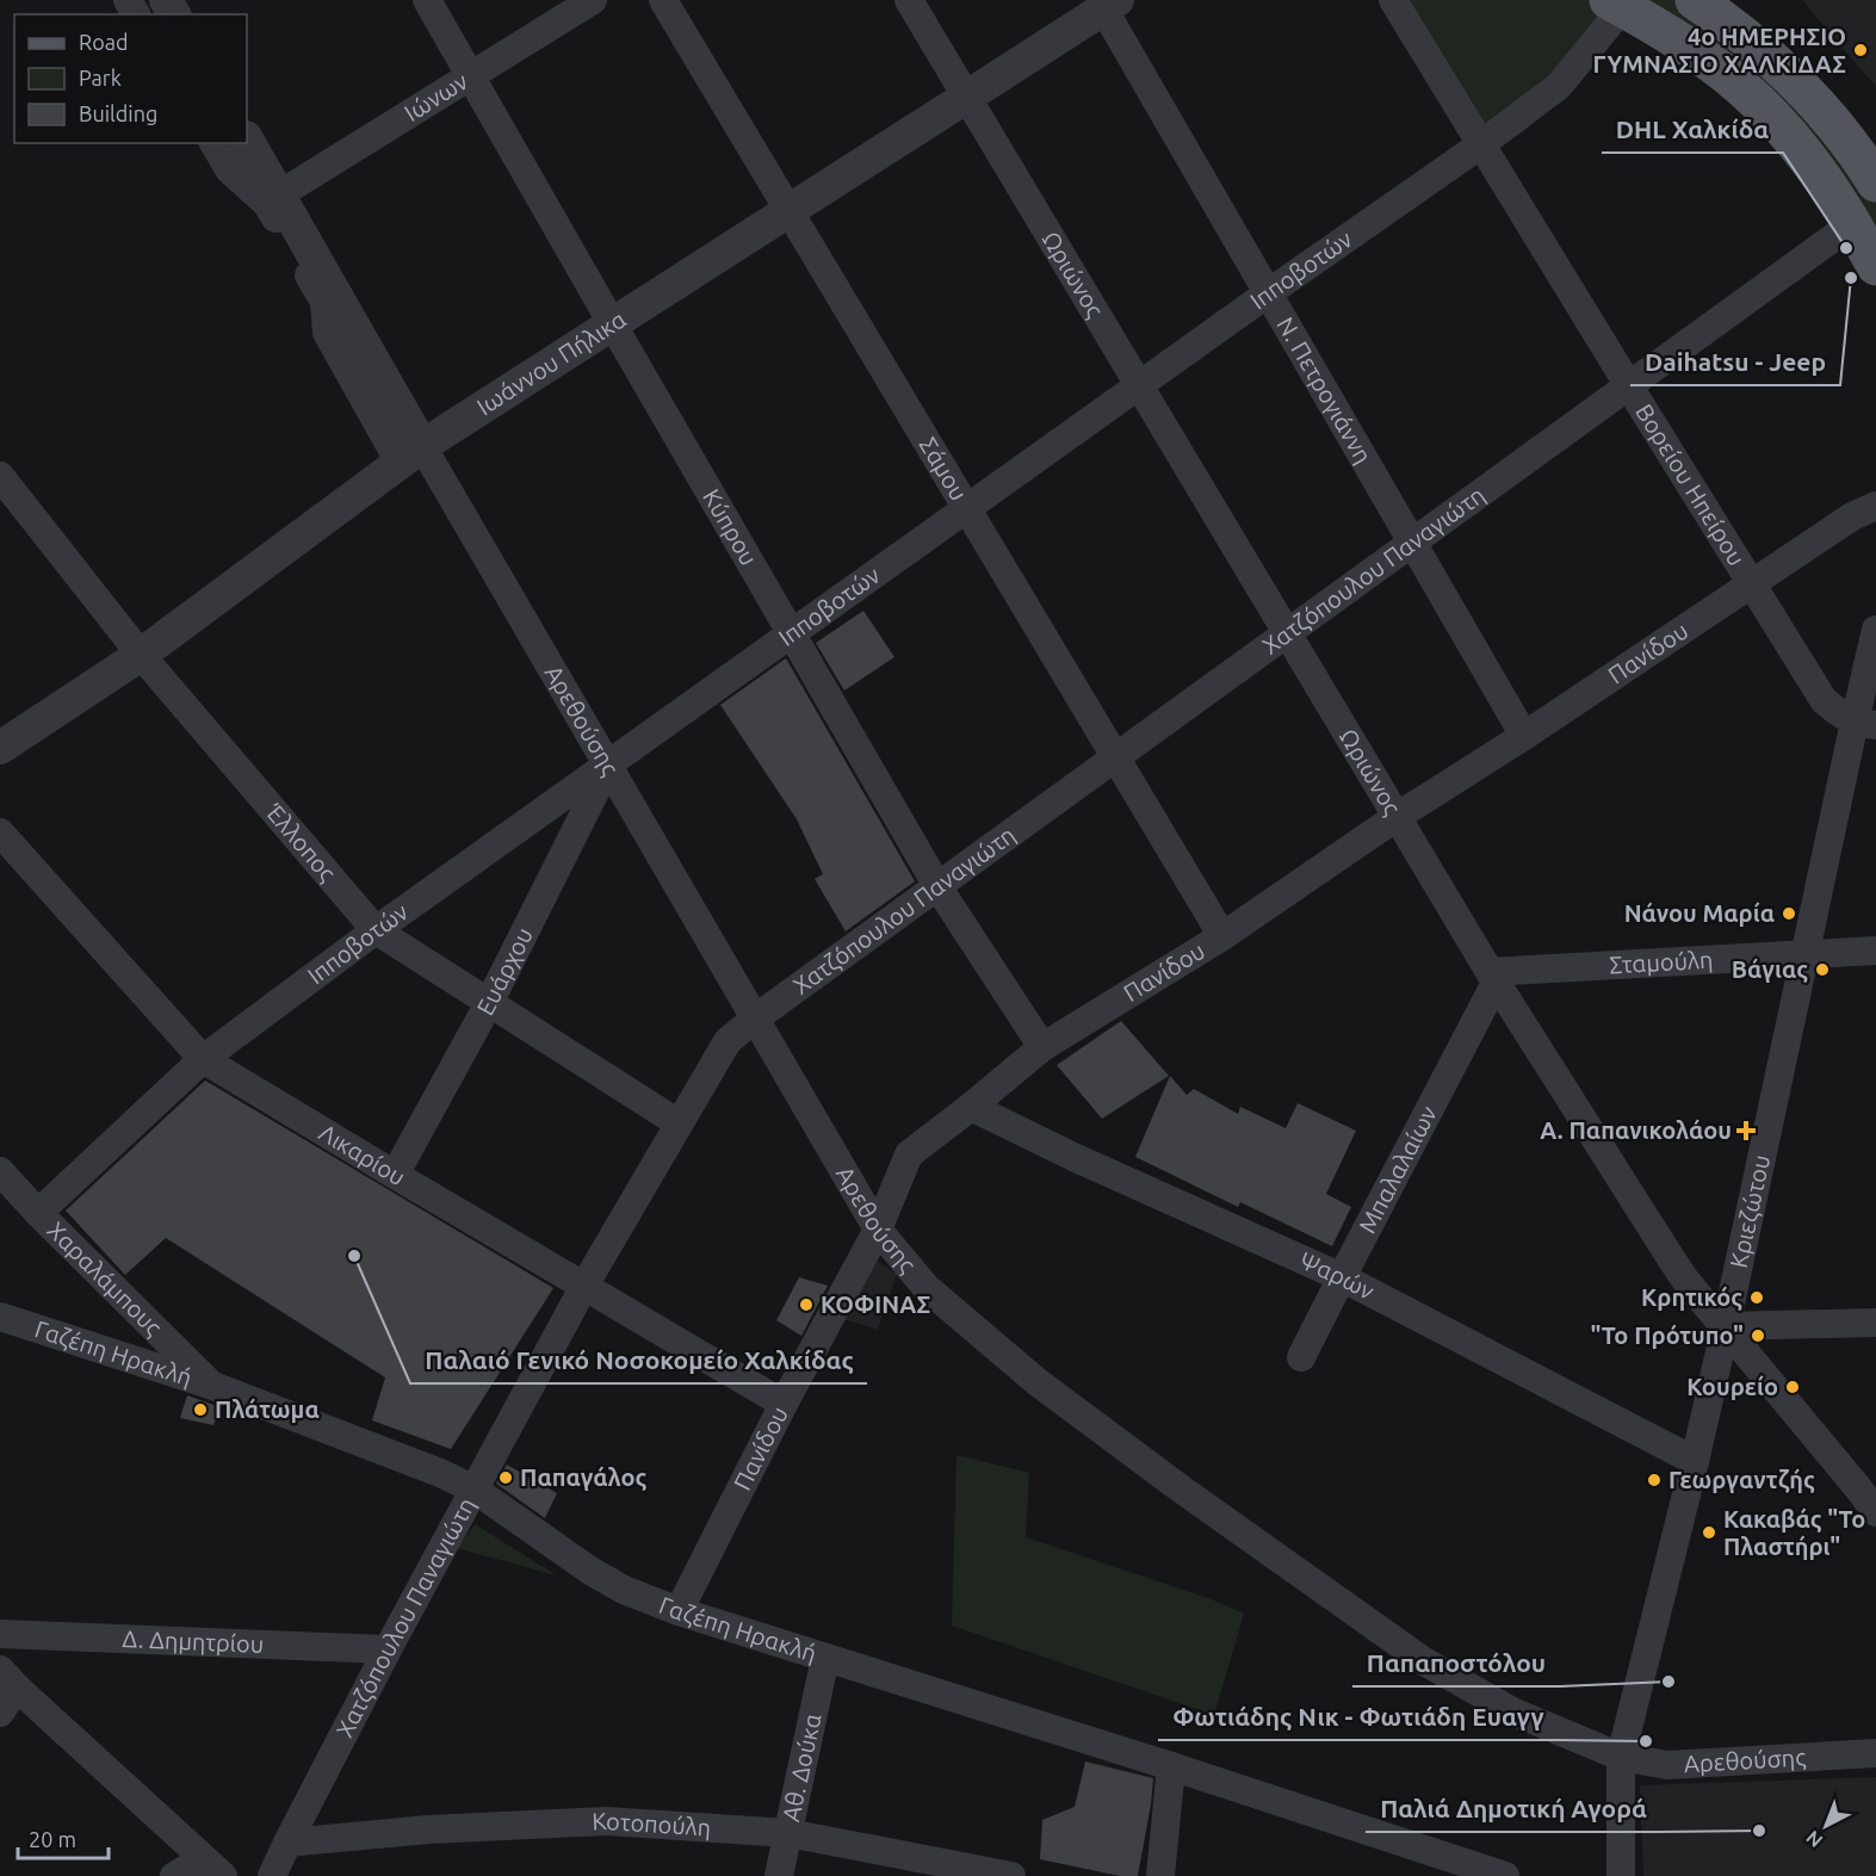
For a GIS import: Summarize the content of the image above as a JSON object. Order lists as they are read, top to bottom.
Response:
{
  "streets": {
    "street": [
      "Ιώνων",
      "Ιπποβοτών",
      "Ωριώνος",
      "Ιωάννου Πήλικα",
      "Ν. Πετρογιάννη",
      "Σάμου",
      "Βορείου Ηπείρου",
      "Κύπρου",
      "Χατζόπουλου Παναγιώτη",
      "Πανίδου",
      "Αρεθούσης",
      "Έλλοπος",
      "Σταμούλη",
      "Ευάρχου",
      "Λικαρίου",
      "Μπαλαλαίων",
      "Κριεζώτου",
      "Ψαρών",
      "Χαραλάμπους",
      "Γαζέπη Ηρακλή",
      "Δ. Δημητρίου",
      "Αθ. Δούκα",
      "Κοτοπούλη"
    ]
  },
  "crossings": [
    ["Ιώνων", "Κύπρου"],
    ["Ιώνων", "Αρεθούσης"],
    ["Ιπποβοτών", "Ωριώνος"],
    ["Ιπποβοτών", "Ν. Πετρογιάννη"],
    ["Ιπποβοτών", "Σάμου"],
    ["Ιπποβοτών", "Βορείου Ηπείρου"],
    ["Ιπποβοτών", "Κύπρου"],
    ["Ιπποβοτών", "Αρεθούσης"],
    ["Ιπποβοτών", "Έλλοπος"],
    ["Ιπποβοτών", "Ευάρχου"],
    ["Ιπποβοτών", "Λικαρίου"],
    ["Ιπποβοτών", "Χαραλάμπους"],
    ["Ωριώνος", "Ιωάννου Πήλικα"],
    ["Ωριώνος", "Χατζόπουλου Παναγιώτη"],
    ["Ωριώνος", "Πανίδου"],
    ["Ωριώνος", "Σταμούλη"],
    ["Ωριώνος", "Μπαλαλαίων"],
    ["Ωριώνος", "Κριεζώτου"],
    ["Ιωάννου Πήλικα", "Ν. Πετρογιάννη"],
    ["Ιωάννου Πήλικα", "Σάμου"],
    ["Ιωάννου Πήλικα", "Κύπρου"],
    ["Ιωάννου Πήλικα", "Αρεθούσης"],
    ["Ιωάννου Πήλικα", "Έλλοπος"],
    ["Ν. Πετρογιάννη", "Χατζόπουλου Παναγιώτη"],
    ["Ν. Πετρογιάννη", "Πανίδου"],
    ["Σάμου", "Χατζόπουλου Παναγιώτη"],
    ["Σάμου", "Πανίδου"],
    ["Βορείου Ηπείρου", "Χατζόπουλου Παναγιώτη"],
    ["Βορείου Ηπείρου", "Πανίδου"],
    ["Βορείου Ηπείρου", "Κριεζώτου"],
    ["Κύπρου", "Χατζόπουλου Παναγιώτη"],
    ["Κύπρου", "Πανίδου"],
    ["Χατζόπουλου Παναγιώτη", "Αρεθούσης"],
    ["Χατζόπουλου Παναγιώτη", "Έλλοπος"],
    ["Χατζόπουλου Παναγιώτη", "Λικαρίου"],
    ["Χατζόπουλου Παναγιώτη", "Γαζέπη Ηρακλή"],
    ["Χατζόπουλου Παναγιώτη", "Δ. Δημητρίου"],
    ["Χατζόπουλου Παναγιώτη", "Κοτοπούλη"],
    ["Πανίδου", "Αρεθούσης"],
    ["Πανίδου", "Λικαρίου"],
    ["Πανίδου", "Ψαρών"],
    ["Πανίδου", "Γαζέπη Ηρακλή"],
    ["Αρεθούσης", "Ευάρχου"],
    ["Αρεθούσης", "Κριεζώτου"],
    ["Έλλοπος", "Ευάρχου"],
    ["Σταμούλη", "Μπαλαλαίων"],
    ["Σταμούλη", "Κριεζώτου"],
    ["Ευάρχου", "Λικαρίου"],
    ["Μπαλαλαίων", "Ψαρών"],
    ["Κριεζώτου", "Ψαρών"],
    ["Χαραλάμπους", "Γαζέπη Ηρακλή"],
    ["Γαζέπη Ηρακλή", "Αθ. Δούκα"],
    ["Αθ. Δούκα", "Κοτοπούλη"]
  ],
  "places": {
    "other": [
      "4ο ΗΜΕΡΗΣΙΟ ΓΥΜΝΑΣΙΟ ΧΑΛΚΙΔΑΣ",
      "DHL Χαλκίδα",
      "Daihatsu - Jeep",
      "Νάνου Μαρία",
      "Βάγιας",
      "Παλαιό Γενικό Νοσοκομείο Χαλκίδας",
      "Κρητικός",
      "ΚΟΦΙΝΑΣ",
      "\"Το Πρότυπο\"",
      "Κουρείο",
      "Πλάτωμα",
      "Παπαγάλος",
      "Γεωργαντζής",
      "Κακαβάς \"Το Πλαστήρι\"",
      "Παπαποστόλου",
      "Φωτιάδης Νικ - Φωτιάδη Ευαγγ",
      "Παλιά Δημοτική Αγορά"
    ],
    "health": ["Α. Παπανικολάου"]
  },
  "legend": ["Road", "Park", "Building"],
  "scale_bar": "20 m",
  "north": "bottom left"
}
